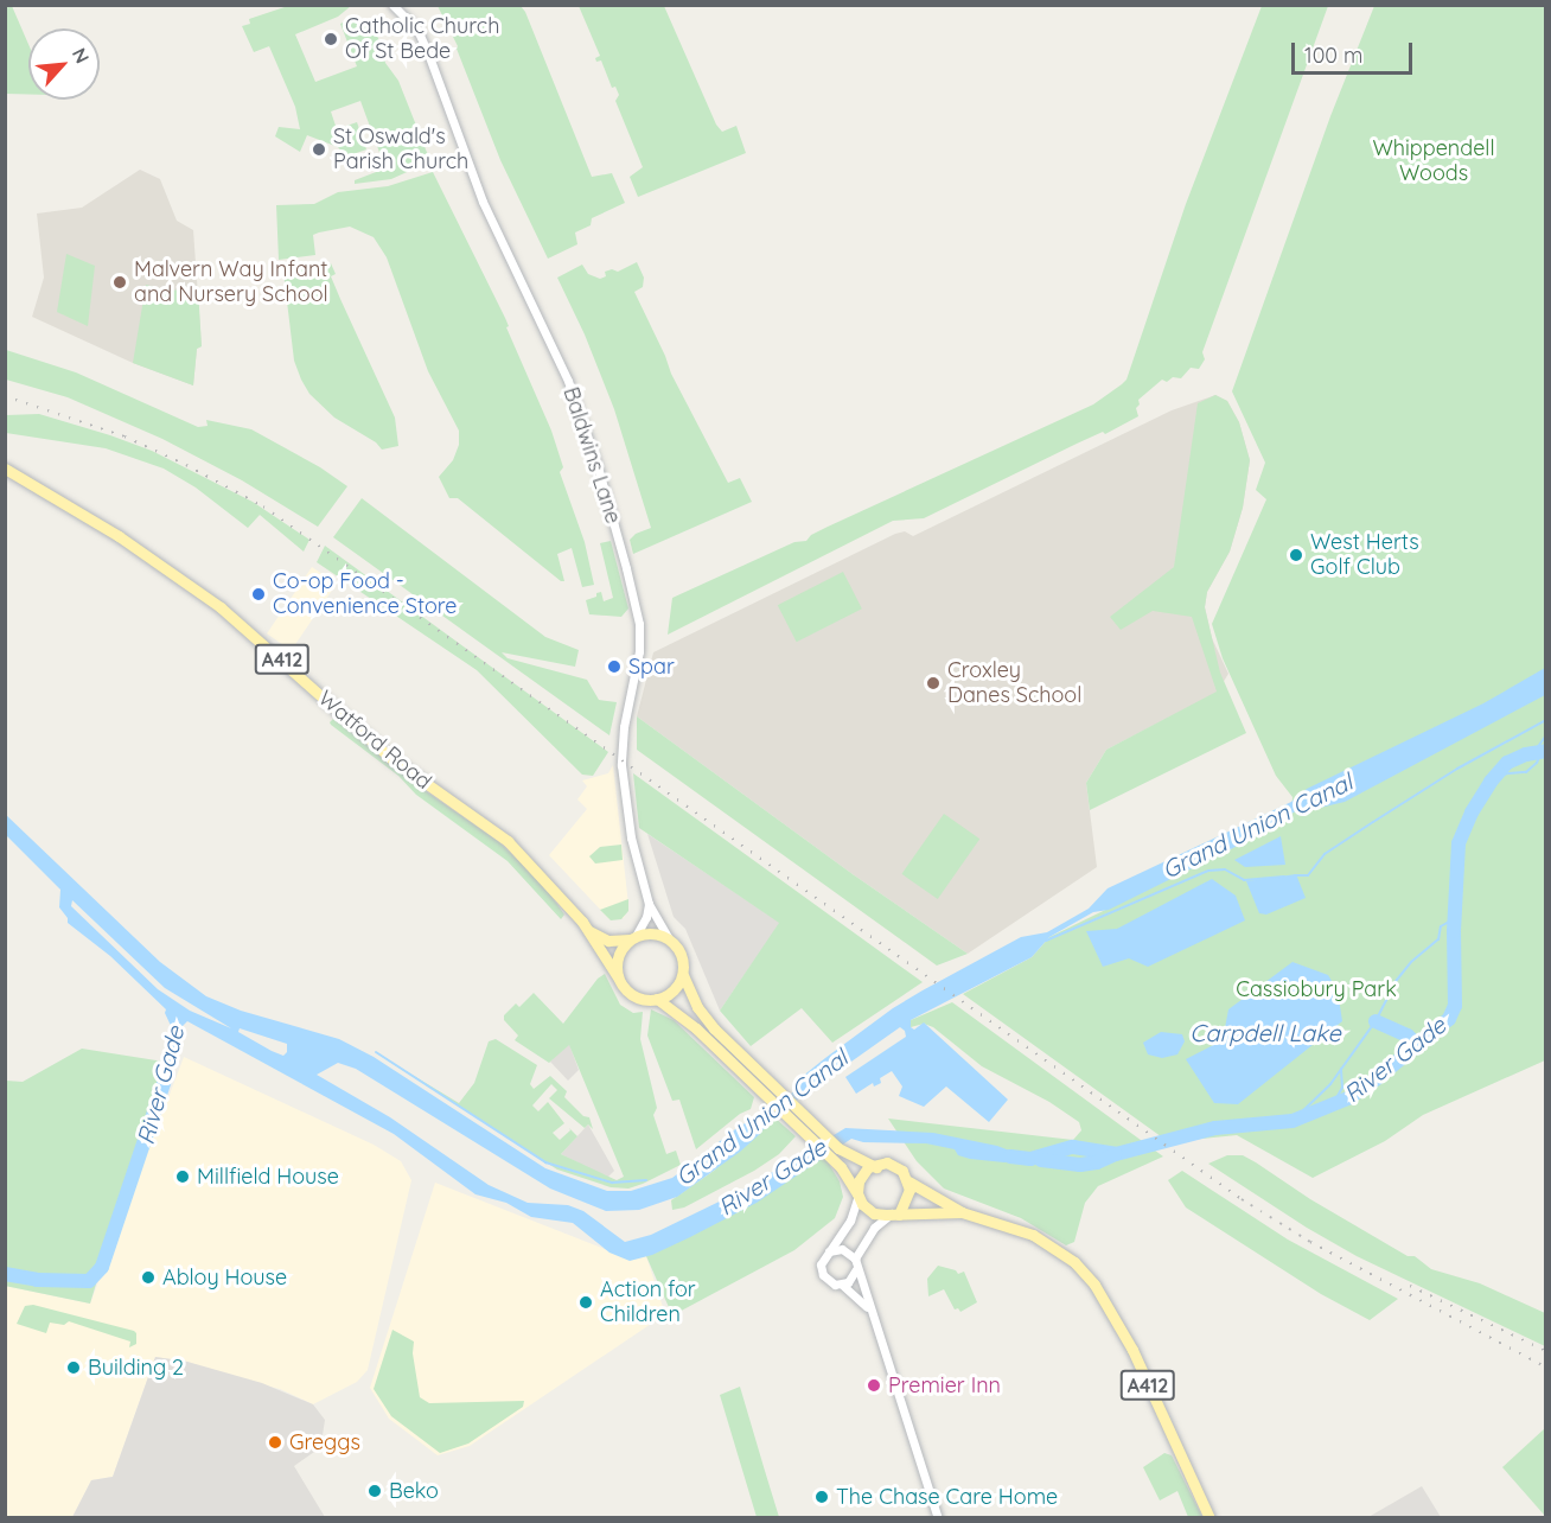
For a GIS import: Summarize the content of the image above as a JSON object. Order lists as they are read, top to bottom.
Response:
{
  "streets": {
    "main road": ["A412", "Watford Road"],
    "street": ["Baldwins Lane"]
  },
  "crossings": [
    ["Baldwins Lane", "A412"],
    ["Baldwins Lane", "Watford Road"],
    ["A412", "Watford Road"]
  ],
  "water": ["Grand Union Canal", "Carpdell Lake", "River Gade"],
  "parks": ["Whippendell Woods", "Cassiobury Park"],
  "places": [
    "Catholic Church Of St Bede",
    "St Oswald's Parish Church",
    "Malvern Way Infant and Nursery School",
    "West Herts Golf Club",
    "Co-op Food - Convenience Store",
    "Spar",
    "Croxley Danes School",
    "Millfield House",
    "Abloy House",
    "Action for Children",
    "Building 2",
    "Premier Inn",
    "Greggs",
    "Beko",
    "The Chase Care Home"
  ],
  "scale_bar": "100 m",
  "north": "top right"
}
